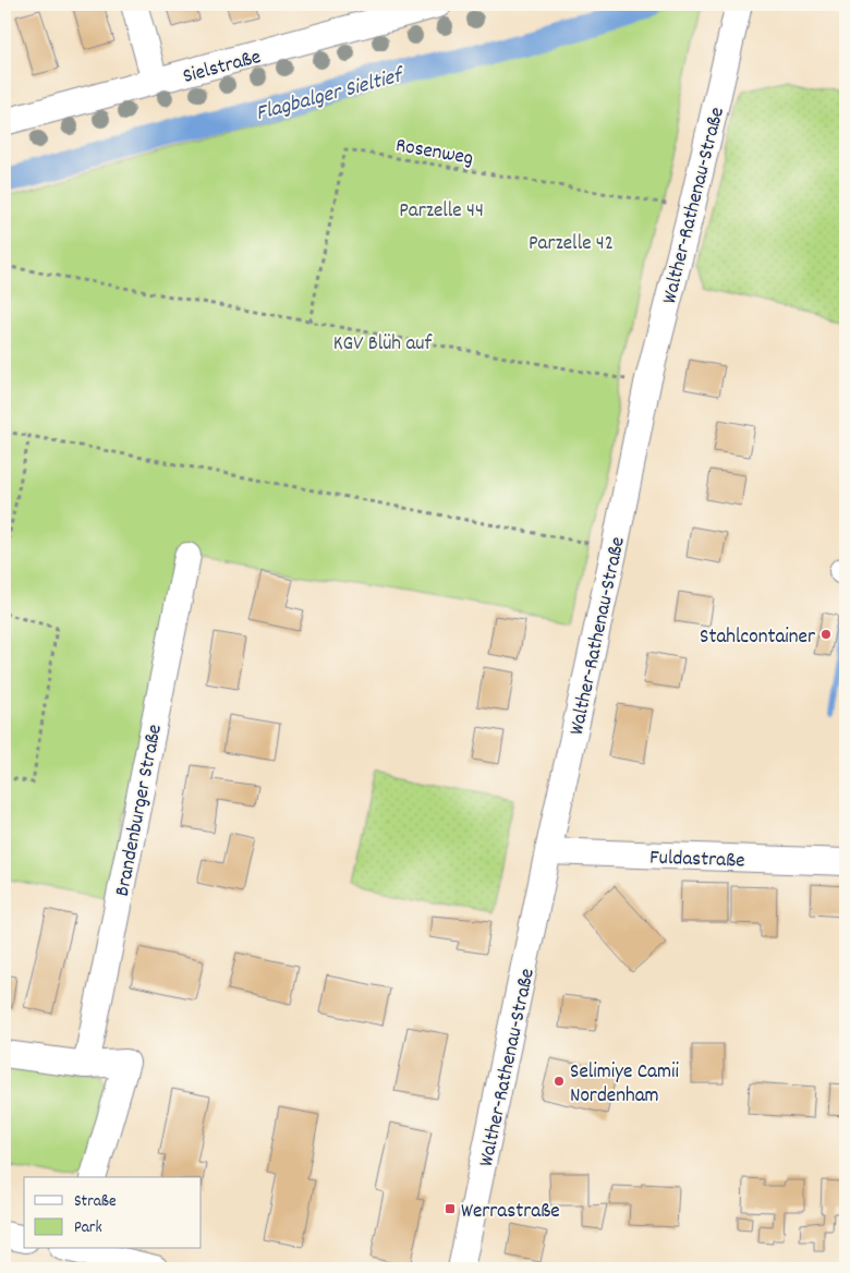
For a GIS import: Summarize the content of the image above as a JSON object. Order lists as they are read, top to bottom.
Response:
{
  "streets": {
    "street": [
      "Sielstraße",
      "Walther-Rathenau-Straße",
      "Brandenburger Straße",
      "Fuldastraße"
    ],
    "path": ["Rosenweg"]
  },
  "crossings": [
    ["Rosenweg", "Walther-Rathenau-Straße"],
    ["Walther-Rathenau-Straße", "Fuldastraße"]
  ],
  "water": ["Flagbalger Sieltief"],
  "parks": ["Parzelle 44", "Parzelle 42", "KGV Blüh auf"],
  "places": {
    "other": ["Stahlcontainer", "Selimiye Camii Nordenham"],
    "transit": ["Werrastraße"]
  },
  "legend": ["Straße", "Park"]
}
